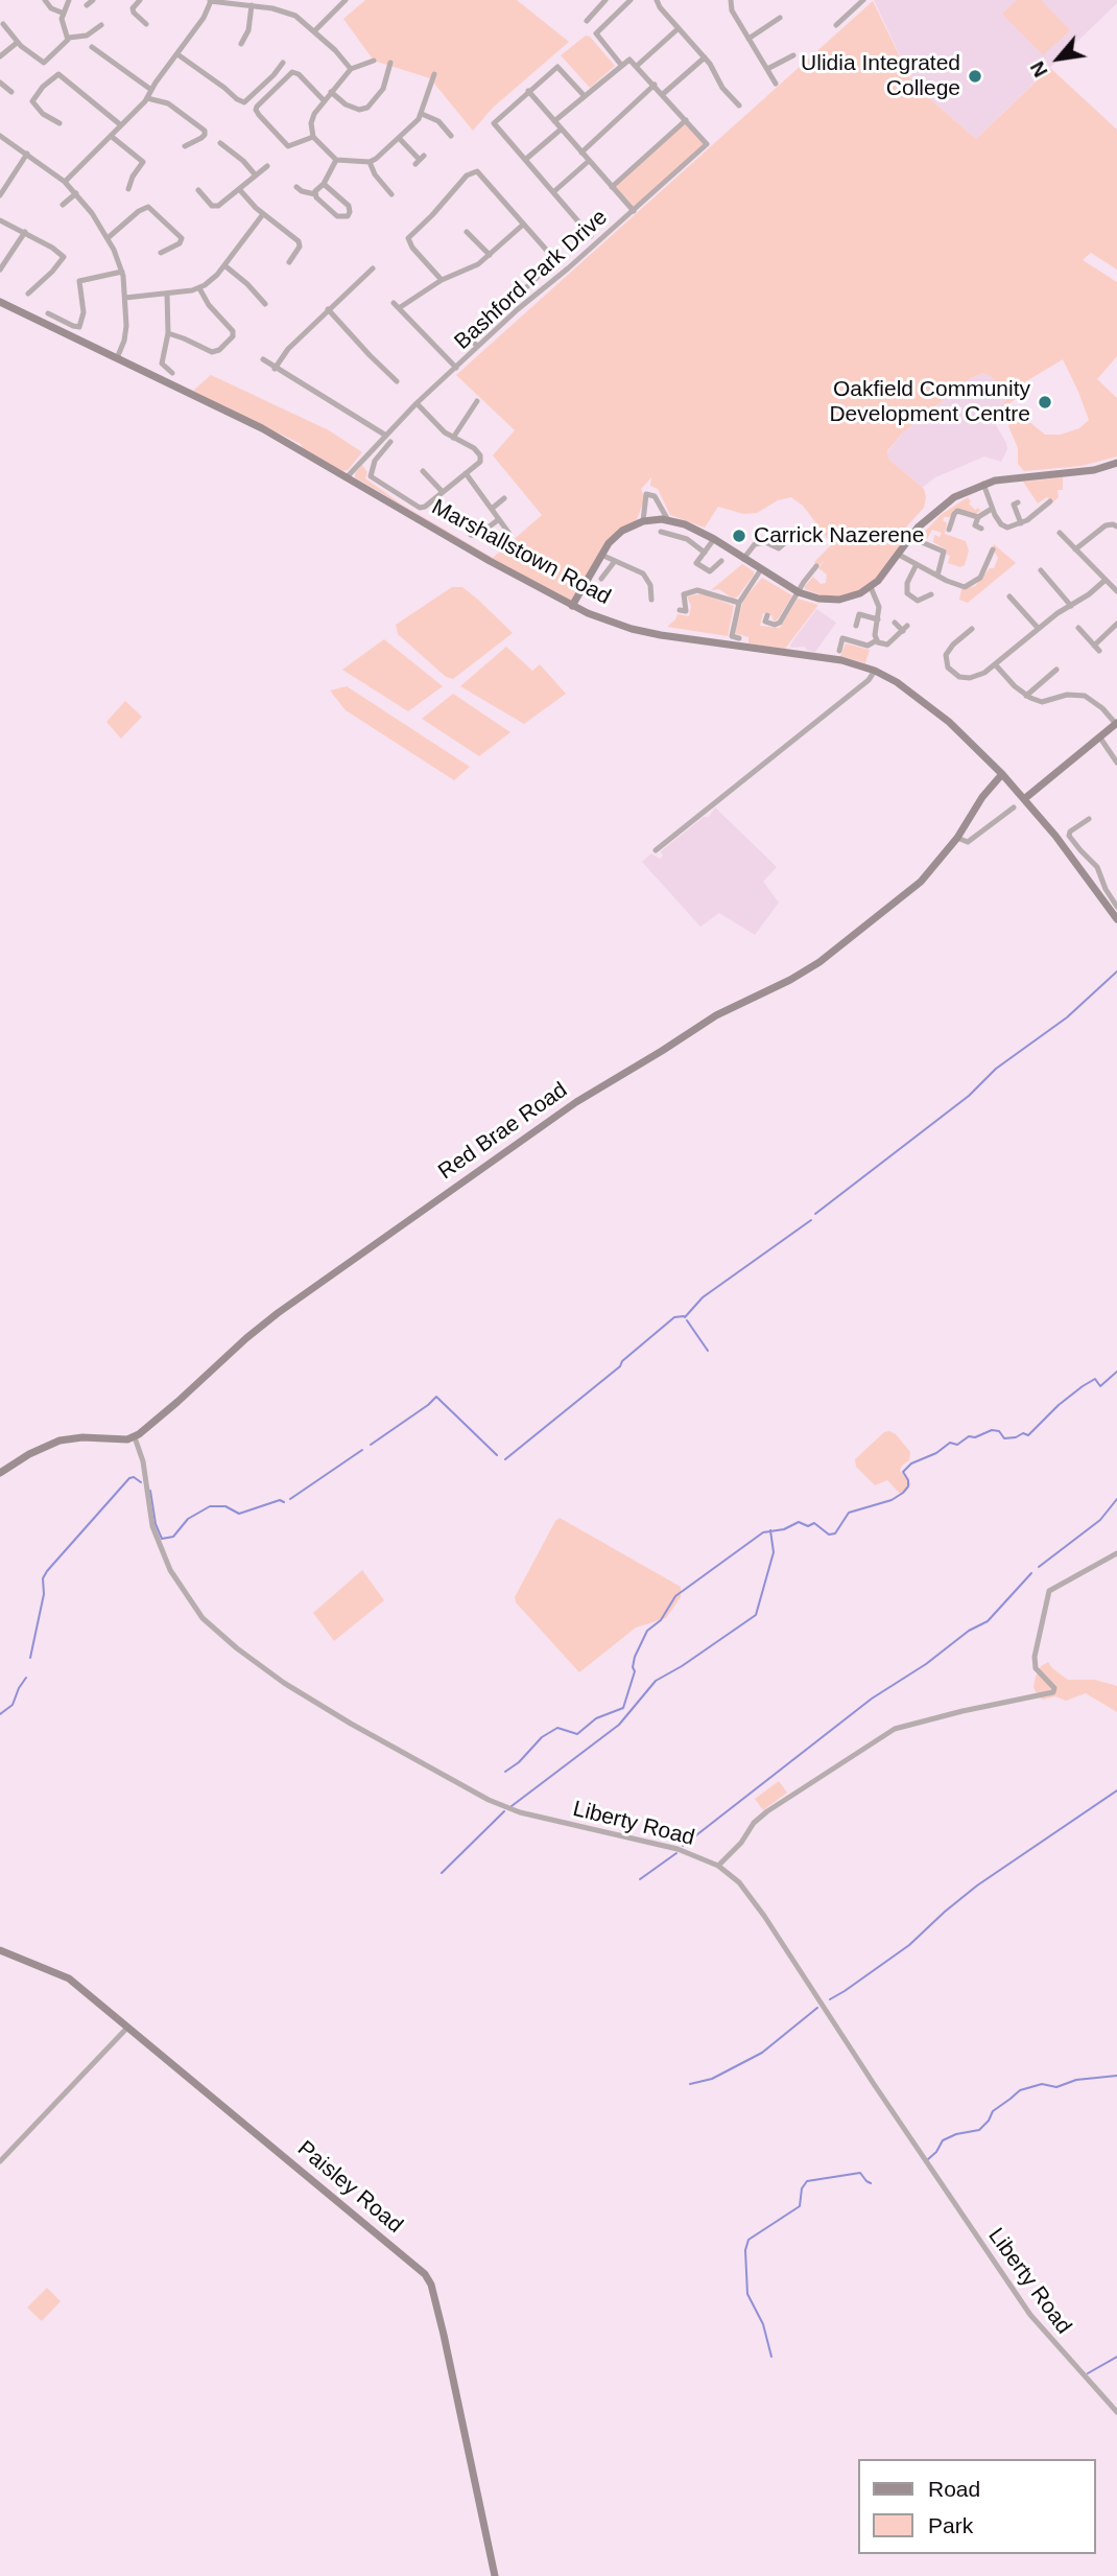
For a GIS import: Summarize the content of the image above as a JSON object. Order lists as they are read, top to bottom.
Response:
{
  "streets": {
    "street": [
      "Bashford Park Drive",
      "Marshallstown Road",
      "Red Brae Road",
      "Liberty Road",
      "Paisley Road"
    ]
  },
  "crossings": [
    ["Bashford Park Drive", "Marshallstown Road"],
    ["Marshallstown Road", "Red Brae Road"],
    ["Red Brae Road", "Liberty Road"]
  ],
  "places": ["Ulidia Integrated College", "Oakfield Community Development Centre", "Carrick Nazerene"],
  "legend": ["Road", "Park"],
  "north": "bottom left"
}
